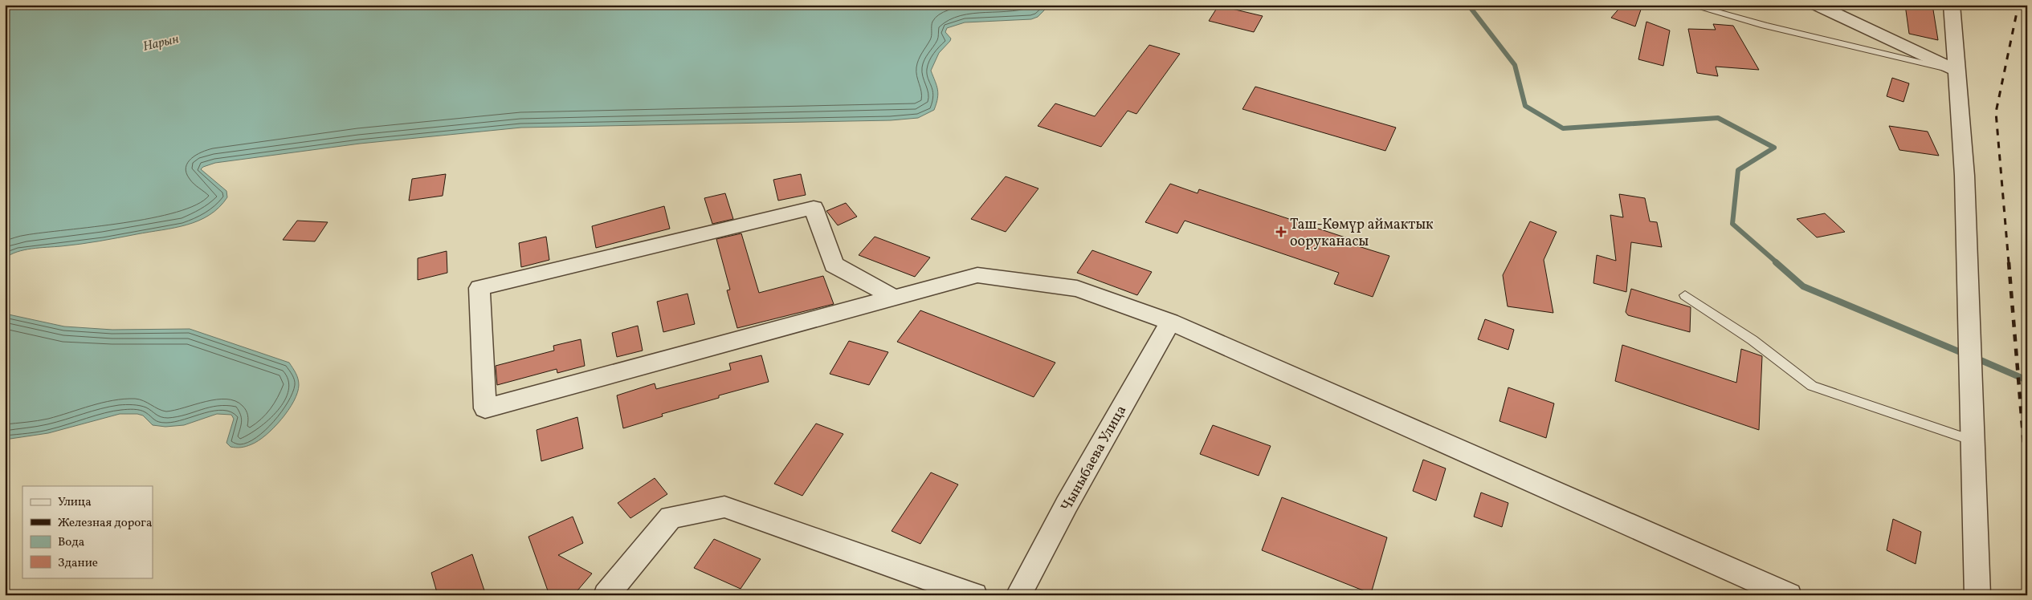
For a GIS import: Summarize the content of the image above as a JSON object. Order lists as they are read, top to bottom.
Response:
{
  "streets": {
    "street": ["Чыныбаева Улица"]
  },
  "water": ["Нарын"],
  "places": {
    "health": ["Таш-Көмүр аймактык ооруканасы"]
  },
  "legend": [
    "Улица",
    "Железная дорога",
    "Вода",
    "Здание"
  ]
}
